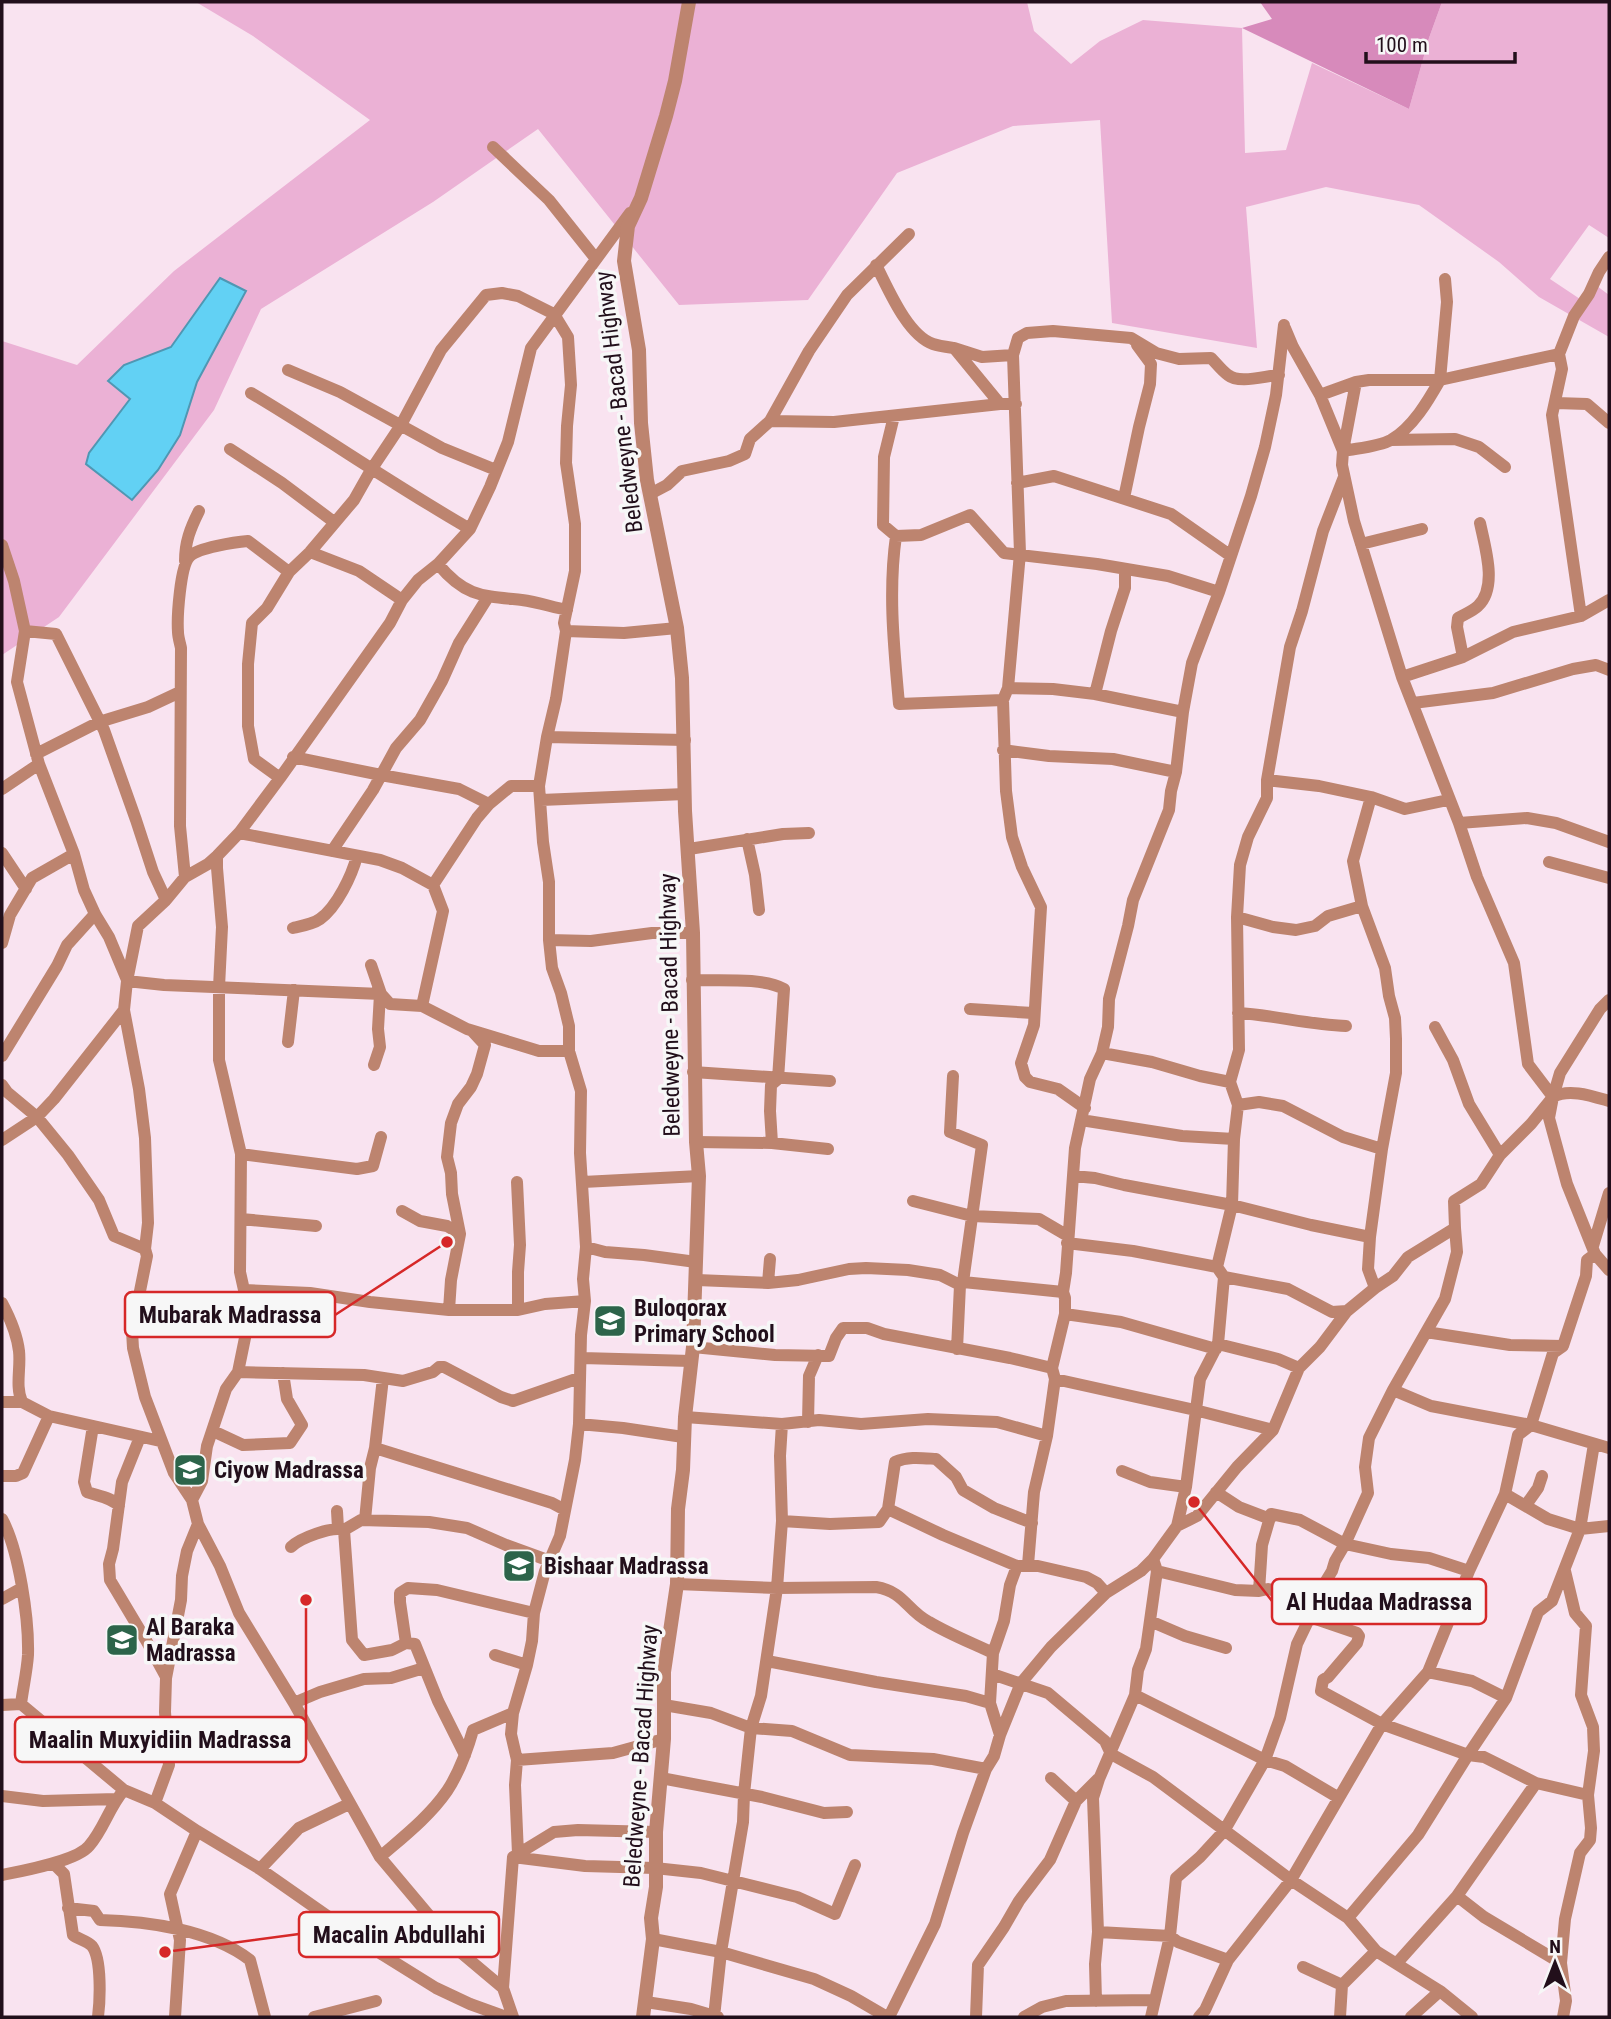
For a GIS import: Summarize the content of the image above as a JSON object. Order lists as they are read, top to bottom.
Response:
{
  "streets": {
    "street": ["Beledweyne - Bacad Highway"]
  },
  "places": {
    "other": [
      "Mubarak Madrassa",
      "Al Hudaa Madrassa",
      "Maalin Muxyidiin Madrassa",
      "Macalin Abdullahi"
    ],
    "school or university": [
      "Buloqorax Primary School",
      "Ciyow Madrassa",
      "Bishaar Madrassa",
      "Al Baraka Madrassa"
    ]
  },
  "scale_bar": "100 m",
  "north": "top"
}
